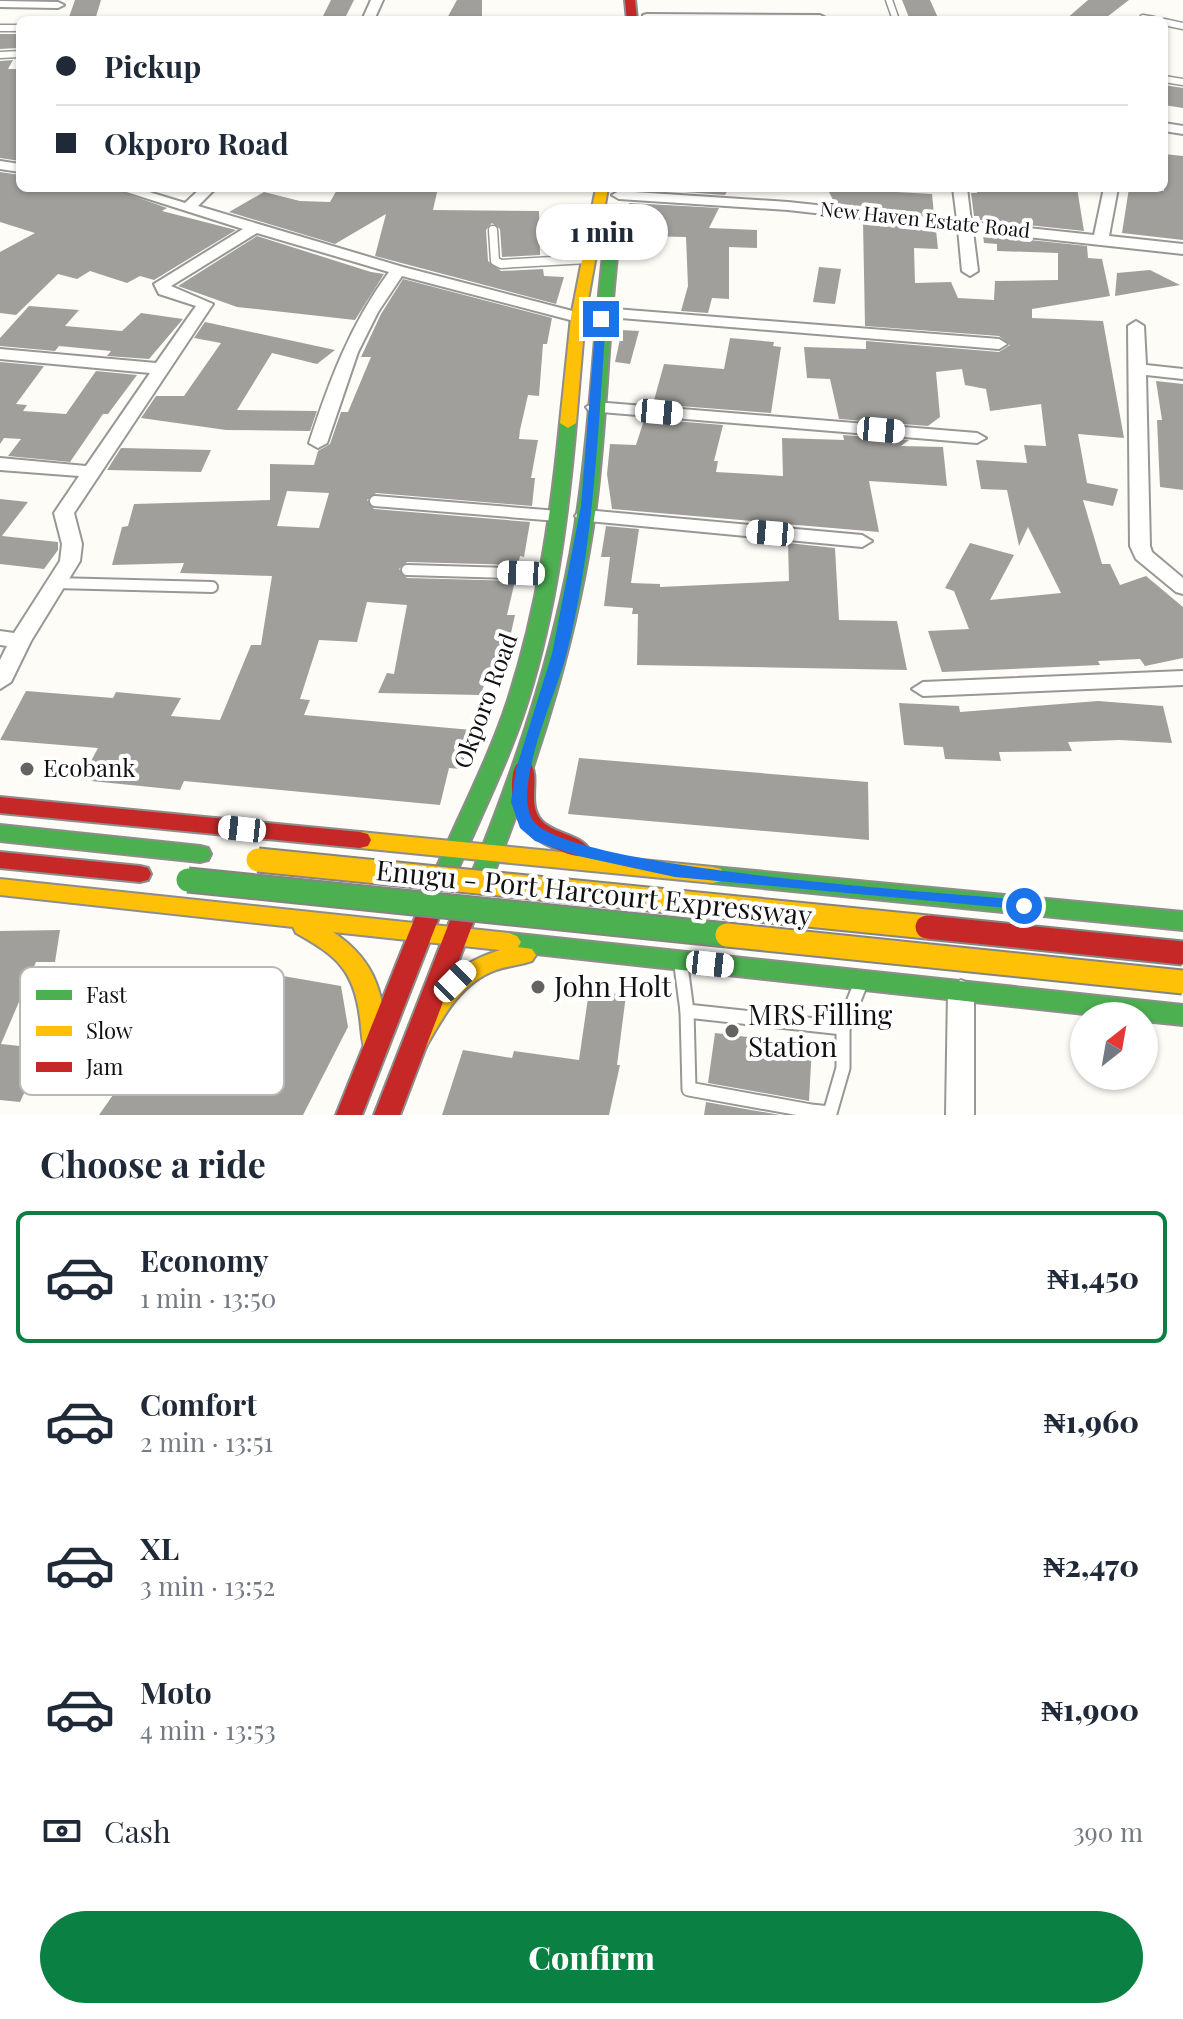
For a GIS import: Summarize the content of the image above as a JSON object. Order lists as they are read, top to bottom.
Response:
{
  "streets": {
    "main road": ["Okporo Road", "Enugu - Port Harcourt Expressway"],
    "street": ["New Haven Estate Road"]
  },
  "places": ["Ecobank", "John Holt", "MRS Filling Station"],
  "legend": ["Fast", "Slow", "Jam"],
  "north": "top right",
  "page": {
    "banner": ["Pickup", "Okporo Road"],
    "bubble": "1 min",
    "heading": "Choose a ride",
    "list": [
      {
        "name": "Economy",
        "note": "1 min · 13:50",
        "value": "₦1,450"
      },
      {
        "name": "Comfort",
        "note": "2 min · 13:51",
        "value": "₦1,960"
      },
      {
        "name": "XL",
        "note": "3 min · 13:52",
        "value": "₦2,470"
      },
      {
        "name": "Moto",
        "note": "4 min · 13:53",
        "value": "₦1,900"
      }
    ],
    "pay": ["Cash", "390 m"],
    "buttons": "Confirm"
  }
}
